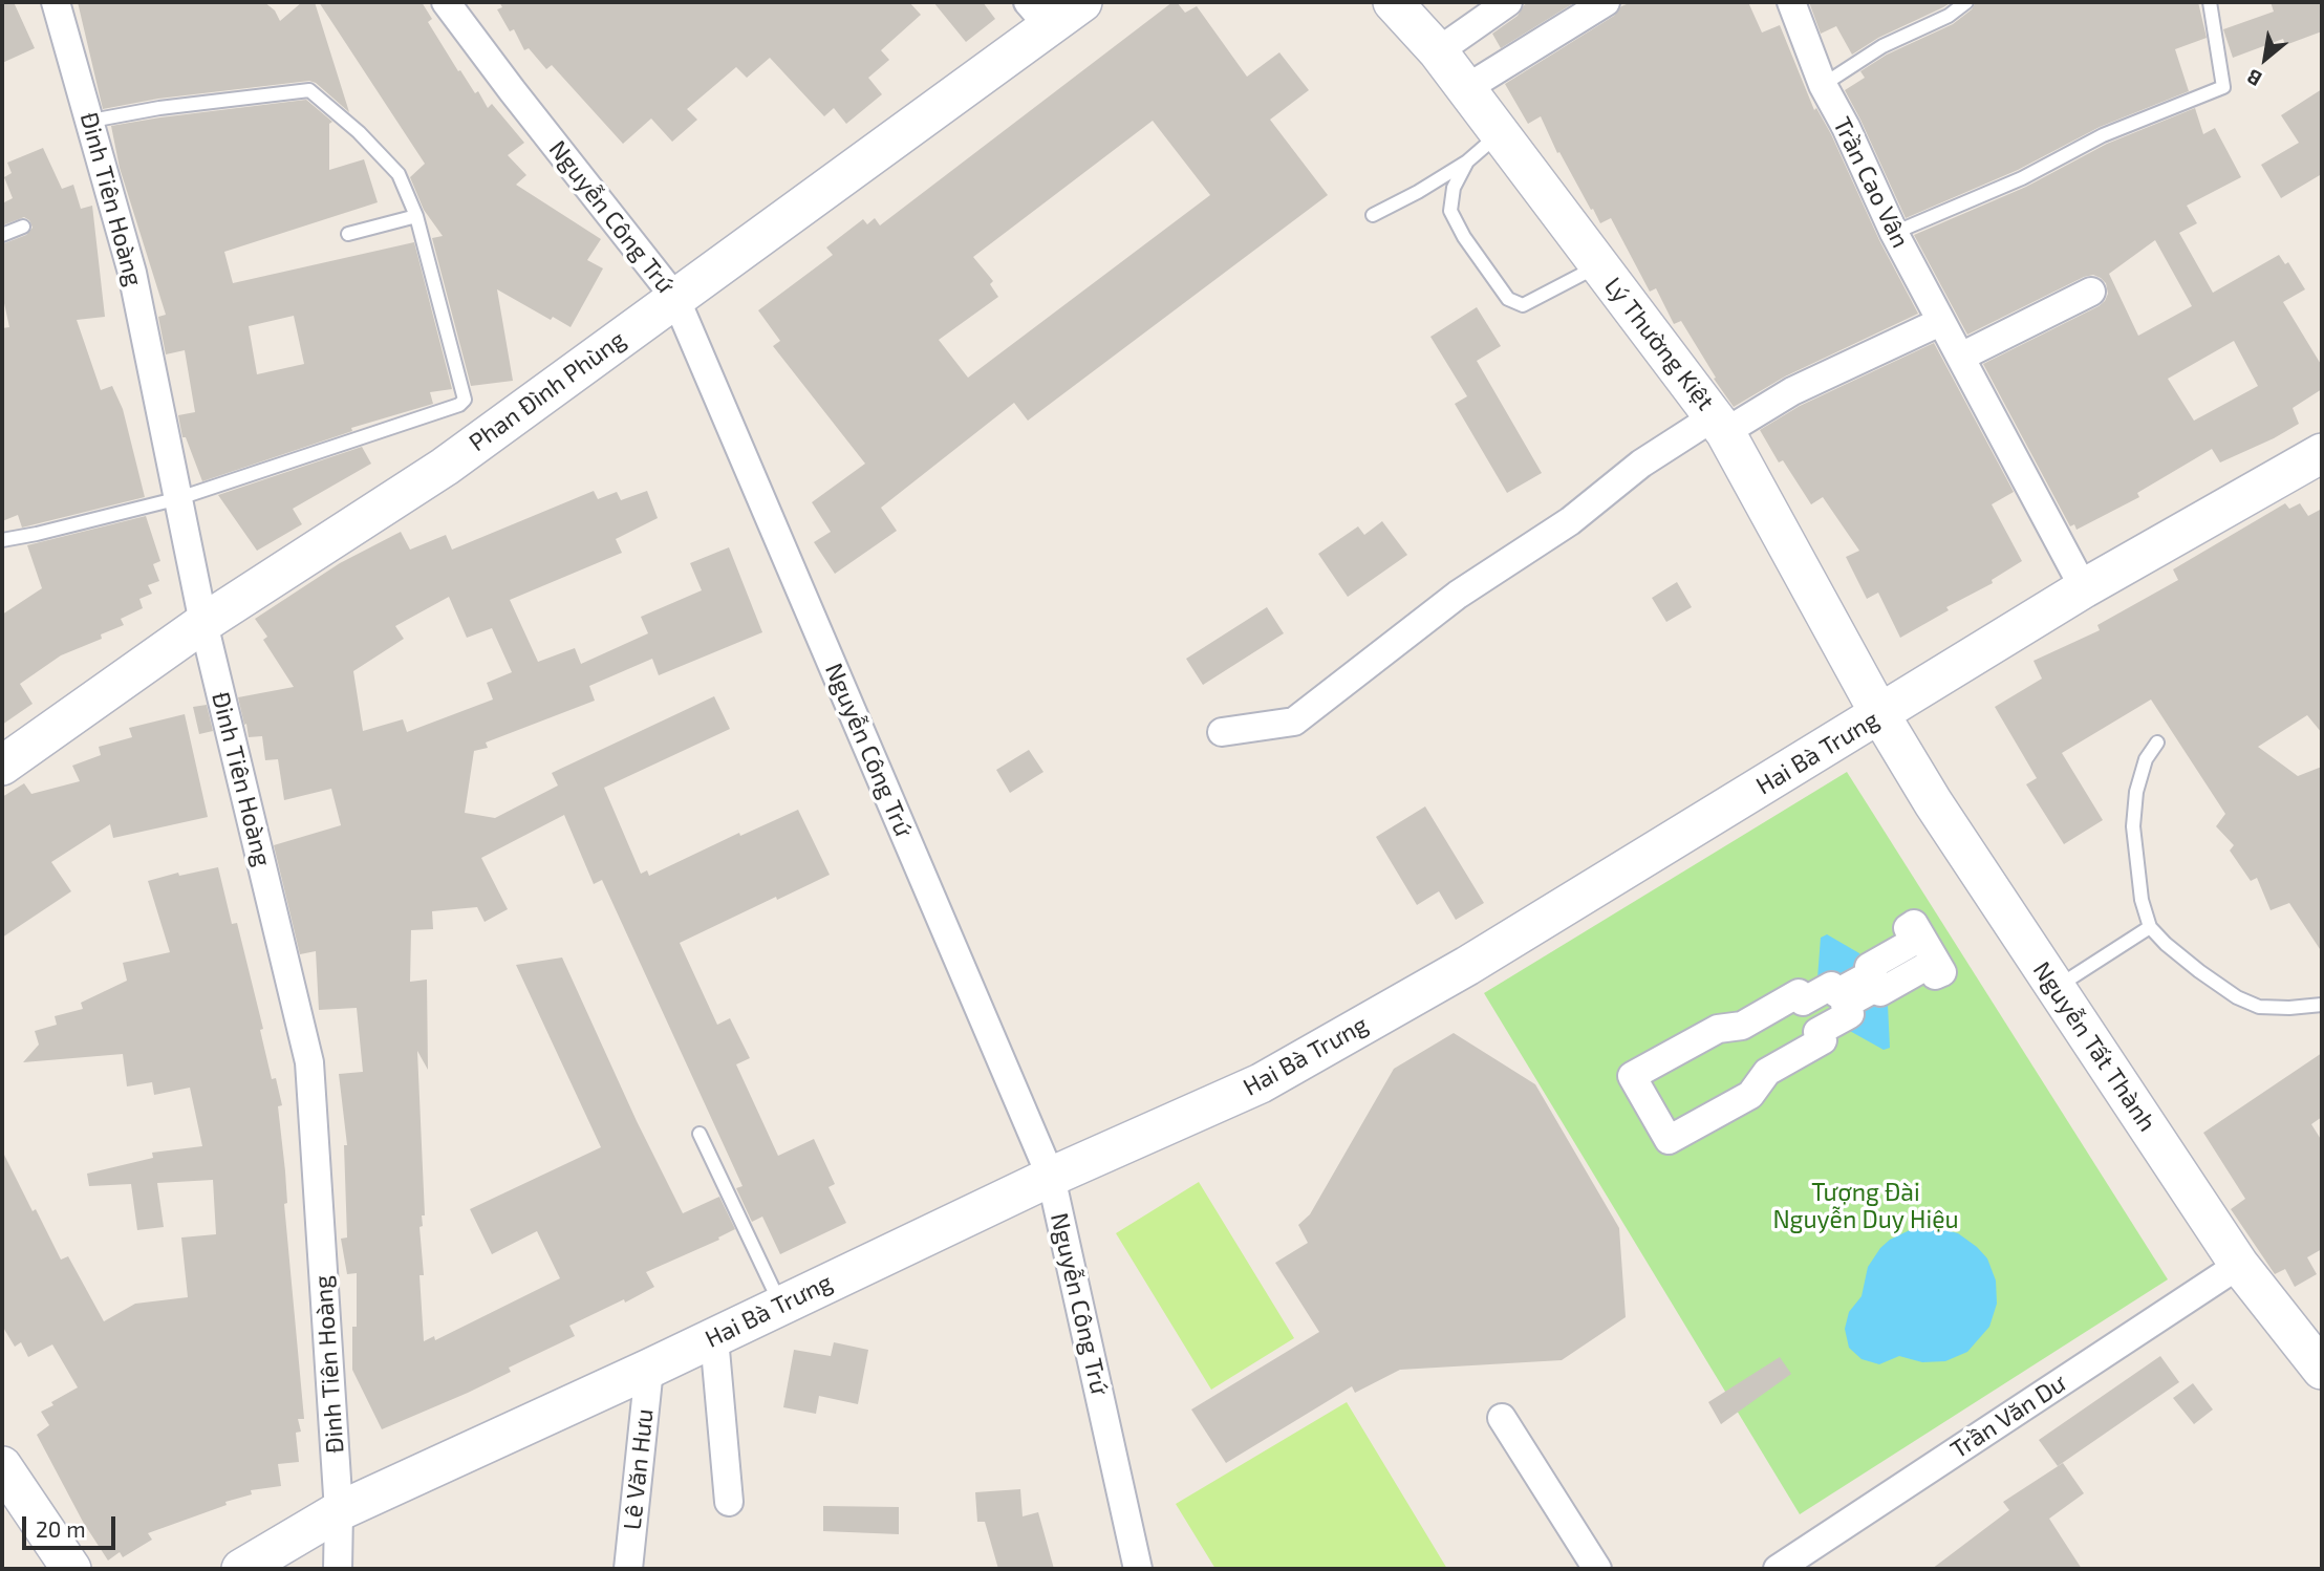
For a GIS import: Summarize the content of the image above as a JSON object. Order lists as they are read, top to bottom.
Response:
{
  "streets": {
    "street": [
      "Trần Cao Vân",
      "Đinh Tiên Hoàng",
      "Nguyễn Công Trứ",
      "Lý Thường Kiệt",
      "Phan Đình Phùng",
      "Hai Bà Trưng",
      "Nguyễn Tất Thành",
      "Trần Văn Dư",
      "Lê Văn Hưu"
    ]
  },
  "crossings": [
    ["Trần Cao Vân", "Hai Bà Trưng"],
    ["Đinh Tiên Hoàng", "Phan Đình Phùng"],
    ["Đinh Tiên Hoàng", "Hai Bà Trưng"],
    ["Nguyễn Công Trứ", "Phan Đình Phùng"],
    ["Nguyễn Công Trứ", "Hai Bà Trưng"],
    ["Lý Thường Kiệt", "Hai Bà Trưng"],
    ["Lý Thường Kiệt", "Nguyễn Tất Thành"],
    ["Hai Bà Trưng", "Nguyễn Tất Thành"],
    ["Hai Bà Trưng", "Lê Văn Hưu"],
    ["Nguyễn Tất Thành", "Trần Văn Dư"]
  ],
  "parks": ["Tượng Đài Nguyễn Duy Hiệu"],
  "scale_bar": "20 m",
  "north": "bottom left"
}
